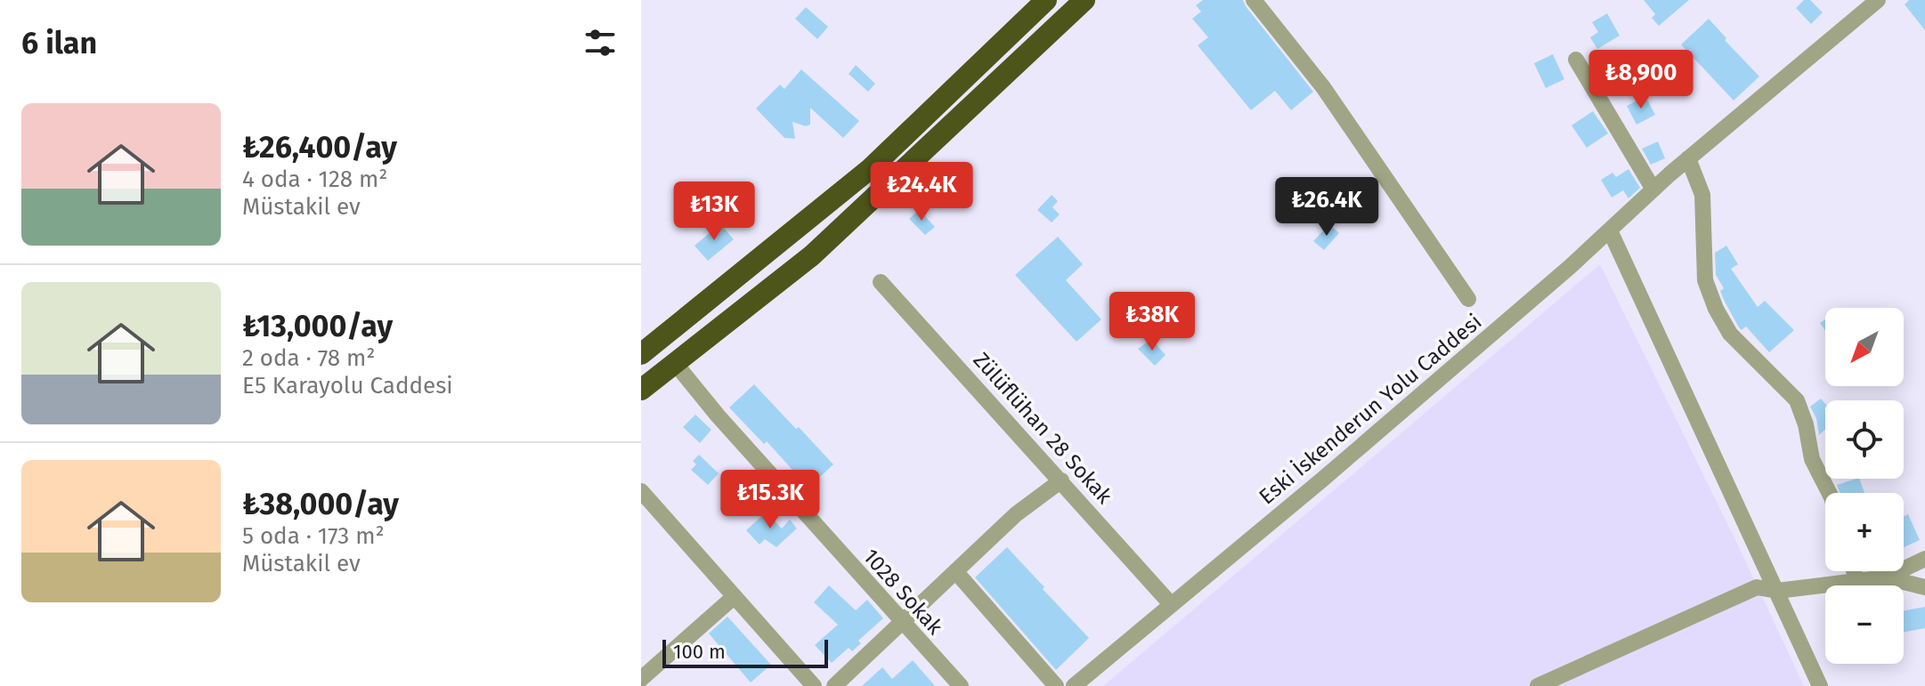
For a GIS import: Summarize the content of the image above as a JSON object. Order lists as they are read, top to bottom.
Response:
{
  "streets": {
    "street": ["Eski İskenderun Yolu Caddesi", "Zülüflühan 28 Sokak", "1028 Sokak"]
  },
  "crossings": [
    ["Eski İskenderun Yolu Caddesi", "Zülüflühan 28 Sokak"]
  ],
  "scale_bar": "100 m",
  "north": "bottom left",
  "page": {
    "heading": "6 ilan",
    "price": [
      "₺8,900",
      "₺24.4K",
      "₺26.4K",
      "₺13K",
      "₺38K",
      "₺15.3K"
    ],
    "list": [
      {
        "name": "₺26,400/ay",
        "note": "4 oda · 128 m² · Müstakil ev"
      },
      {
        "name": "₺13,000/ay",
        "note": "2 oda · 78 m² · E5 Karayolu Caddesi"
      },
      {
        "name": "₺38,000/ay",
        "note": "5 oda · 173 m² · Müstakil ev"
      }
    ],
    "map_buttons": ["+", "−"],
    "scale": "100 m"
  }
}
